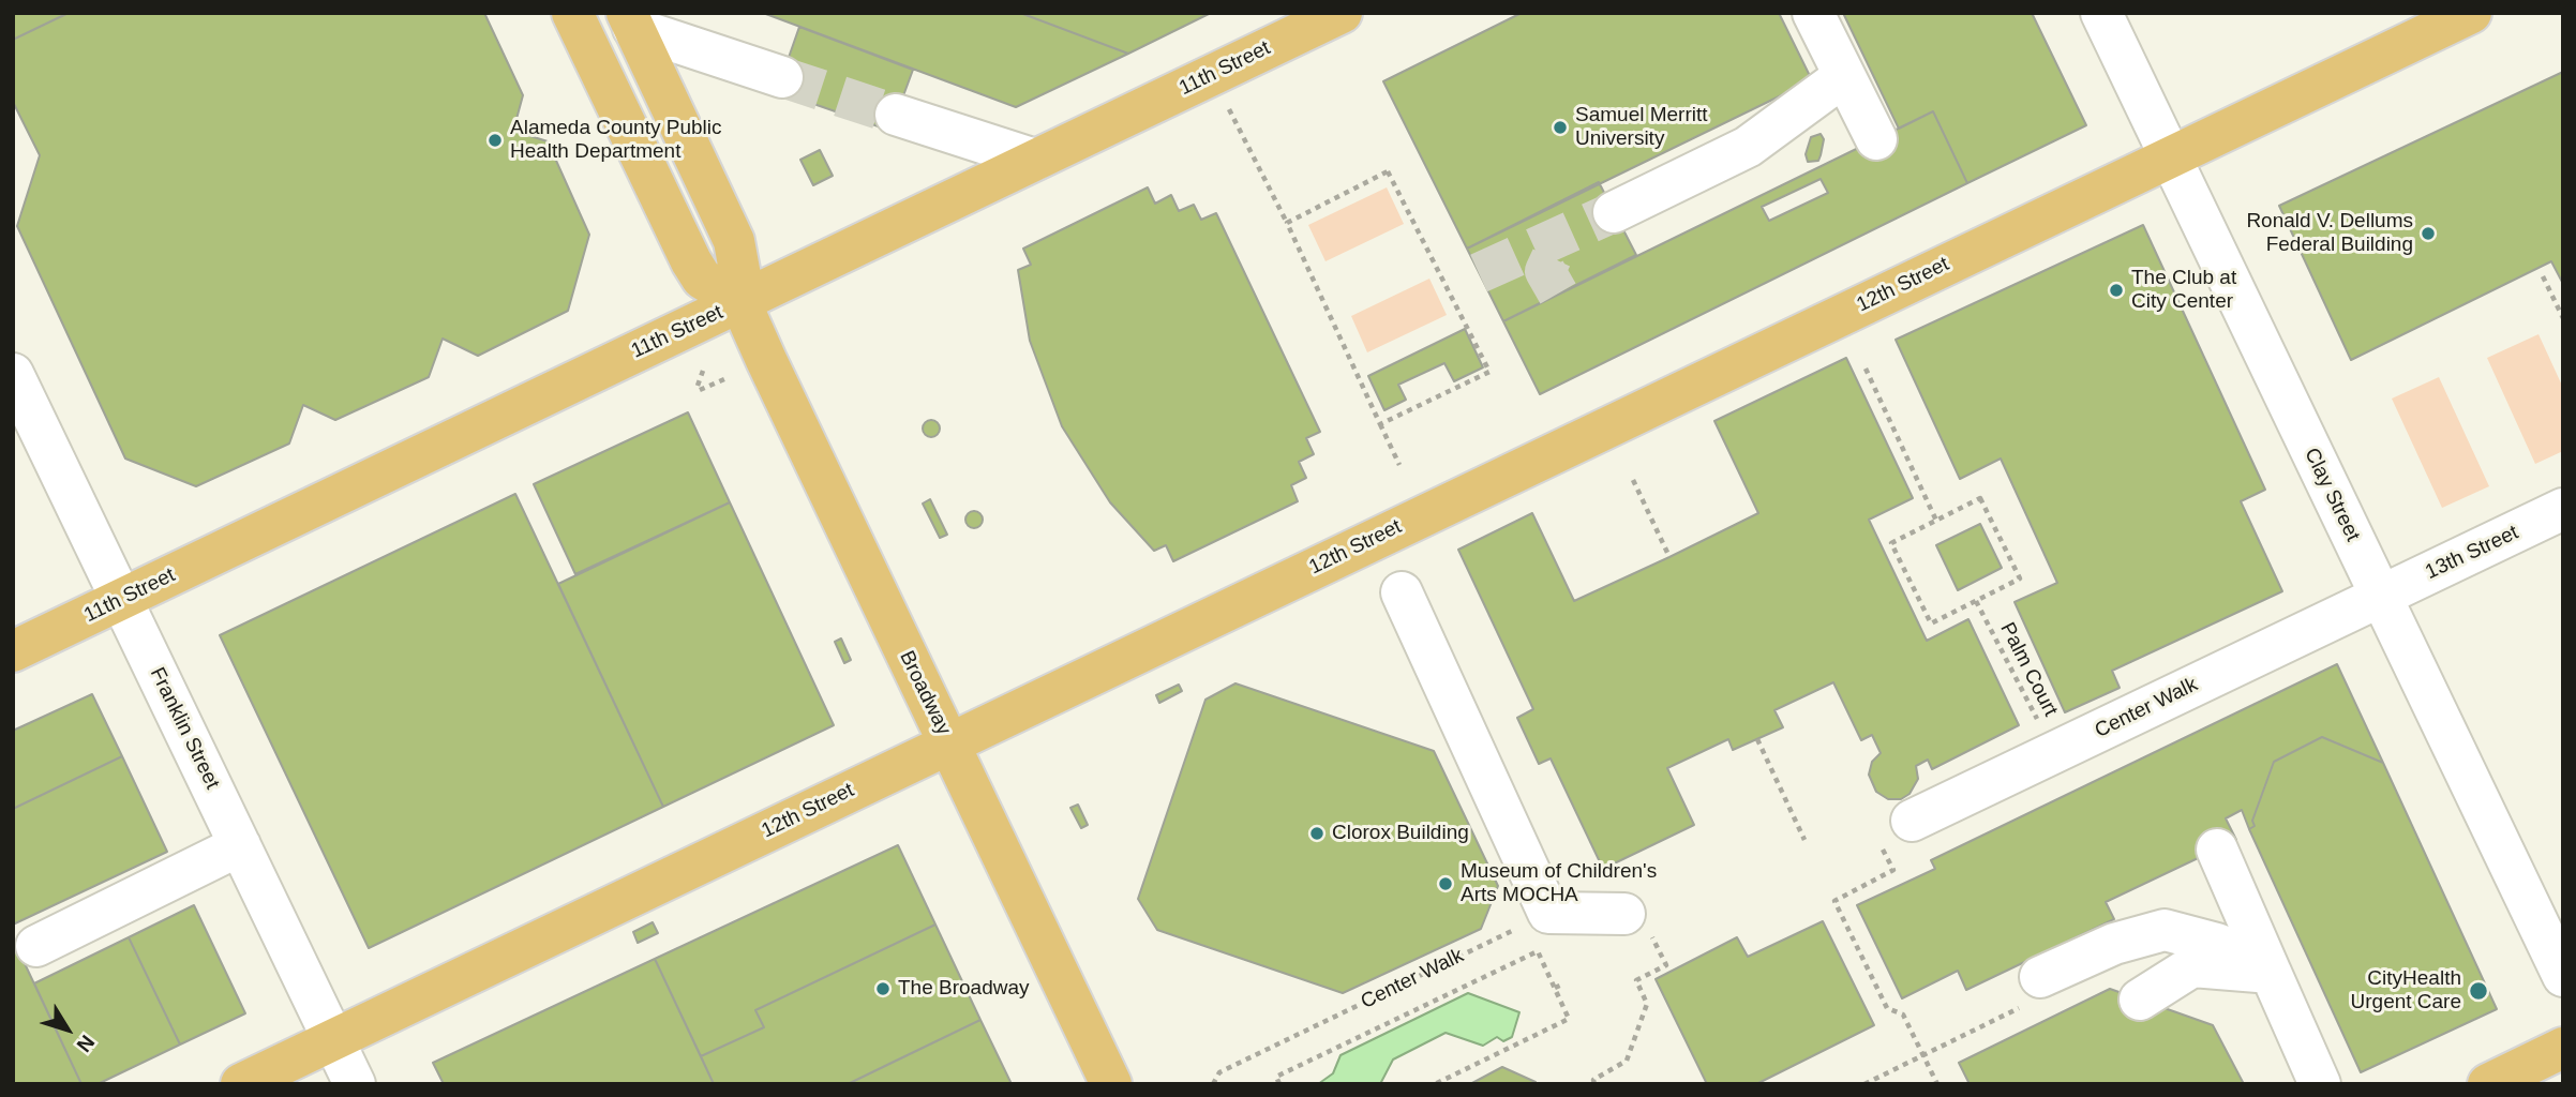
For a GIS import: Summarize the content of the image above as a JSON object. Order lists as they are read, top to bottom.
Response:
{
  "streets": {
    "main road": ["11th Street", "12th Street", "Broadway"],
    "street": [
      "Clay Street",
      "13th Street",
      "Center Walk",
      "Franklin Street"
    ],
    "path": ["Palm Court"]
  },
  "crossings": [
    ["11th Street", "Broadway"],
    ["11th Street", "Franklin Street"],
    ["12th Street", "Clay Street"],
    ["12th Street", "Broadway"],
    ["12th Street", "Franklin Street"],
    ["Clay Street", "13th Street"],
    ["Clay Street", "Center Walk"],
    ["13th Street", "Center Walk"],
    ["Palm Court", "Center Walk"]
  ],
  "places": [
    "Samuel Merritt University",
    "Alameda County Public Health Department",
    "Ronald V. Dellums Federal Building",
    "The Club at City Center",
    "Clorox Building",
    "Museum of Children's Arts MOCHA",
    "The Broadway",
    "CityHealth Urgent Care"
  ],
  "north": "bottom right"
}
